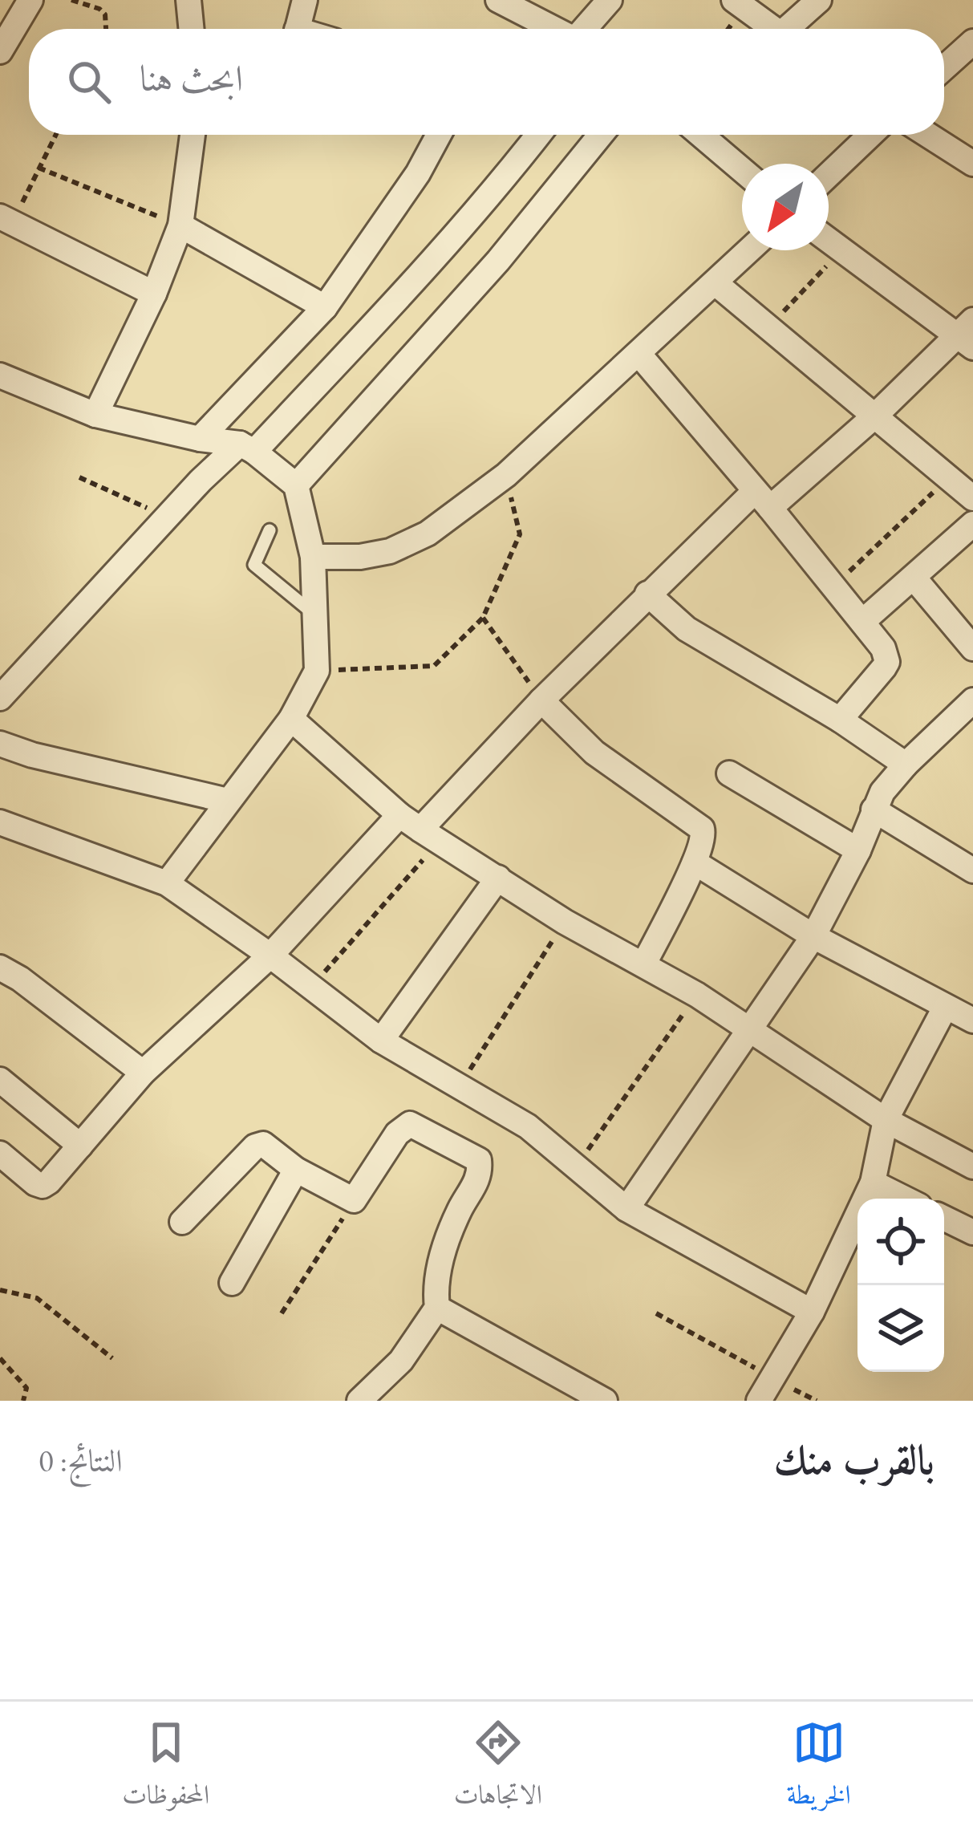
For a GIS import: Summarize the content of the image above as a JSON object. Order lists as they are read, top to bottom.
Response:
{
  "north": "bottom left",
  "page": {
    "search": "ابحث هنا",
    "heading": ["بالقرب منك", "النتائج: 0"],
    "nav": ["الخريطة", "الاتجاهات", "المحفوظات"]
  }
}
